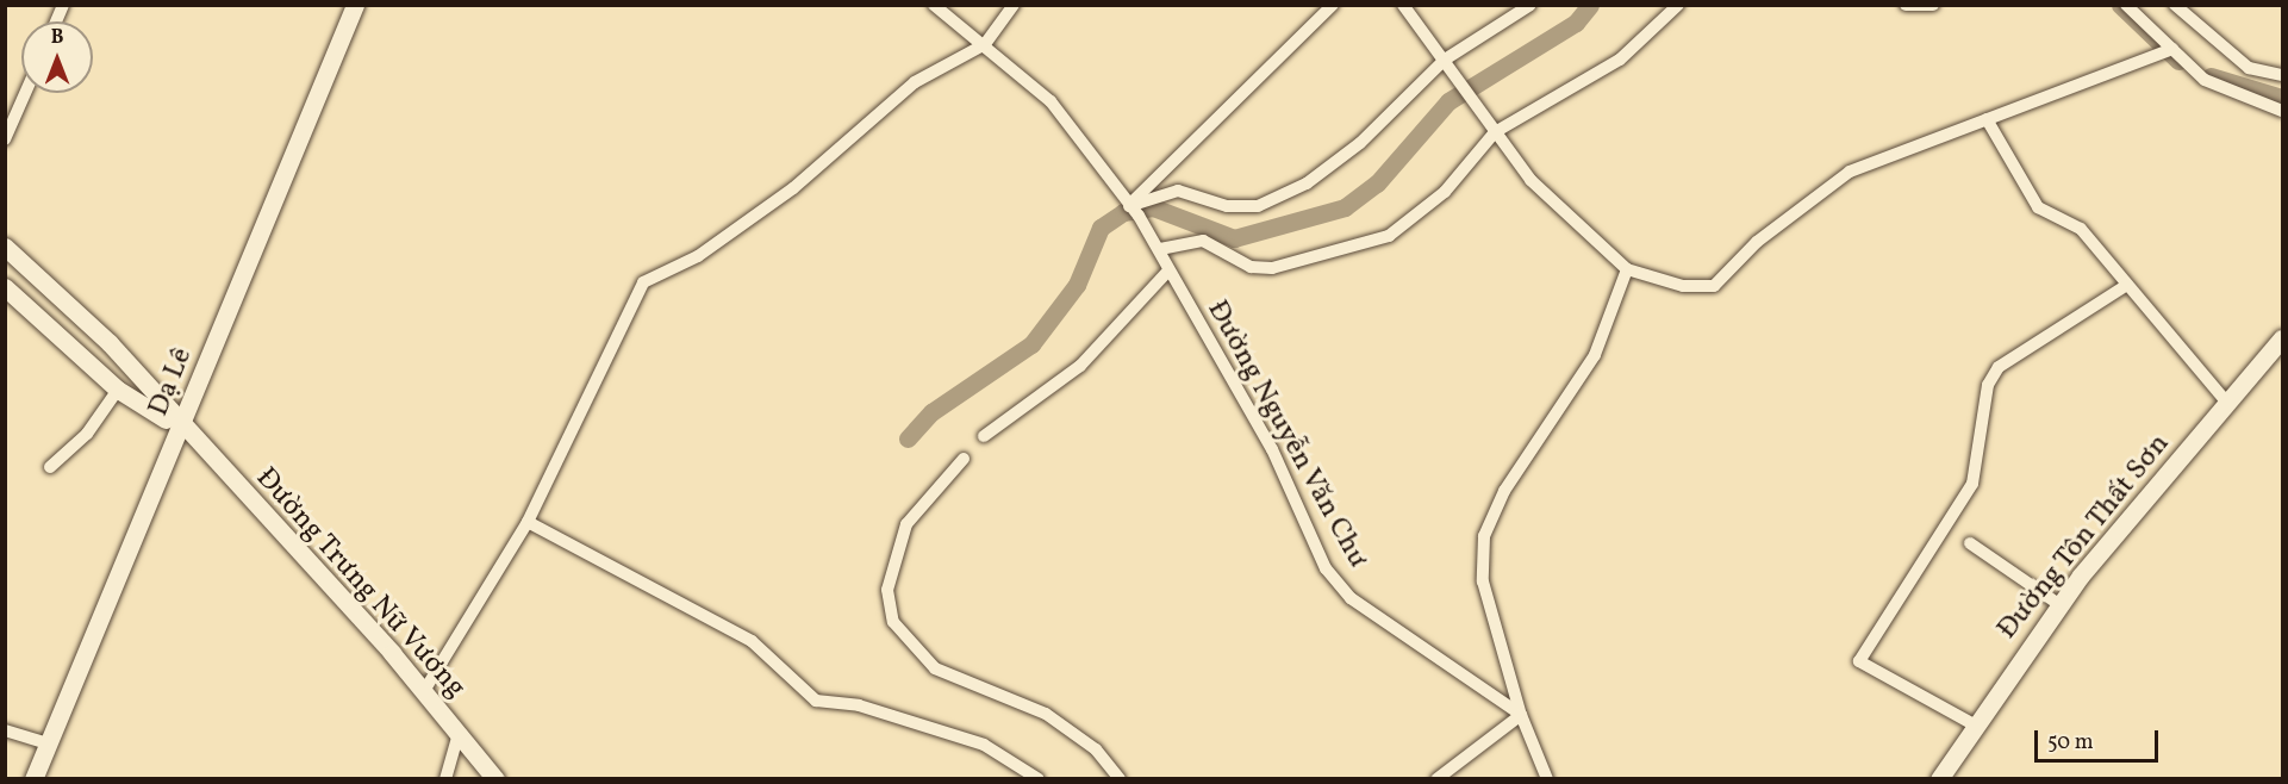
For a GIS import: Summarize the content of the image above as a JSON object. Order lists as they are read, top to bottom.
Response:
{
  "streets": {
    "street": [
      "Dạ Lê",
      "Đường Nguyễn Văn Chư",
      "Đường Tôn Thất Sơn",
      "Đường Trưng Nữ Vương"
    ]
  },
  "crossings": [
    ["Dạ Lê", "Đường Trưng Nữ Vương"]
  ],
  "scale_bar": "50 m",
  "north": "top"
}
